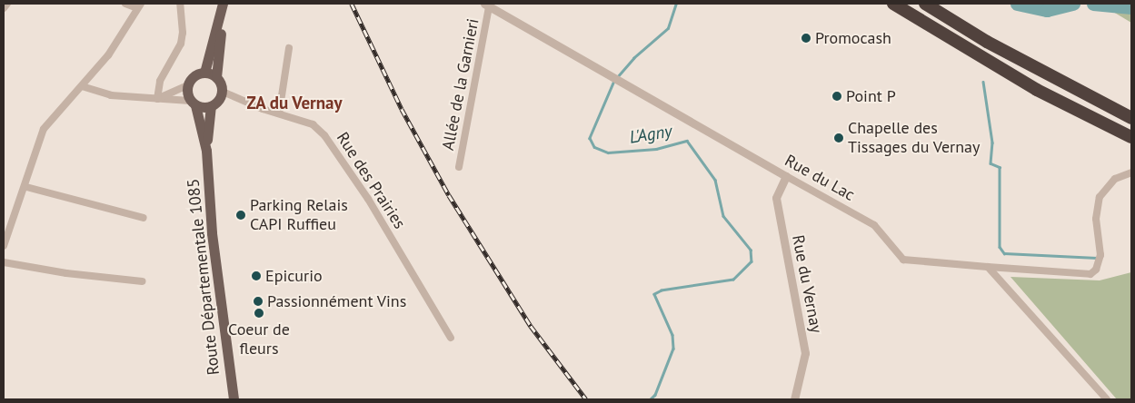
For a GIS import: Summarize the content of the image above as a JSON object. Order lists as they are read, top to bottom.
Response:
{
  "streets": {
    "main road": ["Route Départementale 1085"],
    "street": [
      "Allée de la Garnieri",
      "Rue du Lac",
      "Rue des Prairies",
      "Rue du Vernay"
    ]
  },
  "crossings": [
    ["Allée de la Garnieri", "Rue du Lac"],
    ["Rue du Lac", "Rue du Vernay"]
  ],
  "districts": ["ZA du Vernay"],
  "water": ["L'Agny"],
  "places": [
    "Promocash",
    "Point P",
    "Chapelle des Tissages du Vernay",
    "Parking Relais CAPI Ruffieu",
    "Epicurio",
    "Passionnément Vins",
    "Coeur de fleurs"
  ]
}
